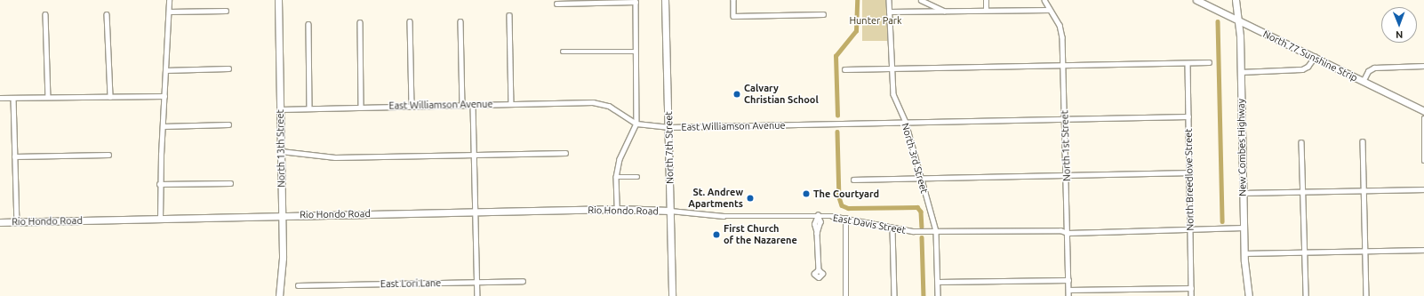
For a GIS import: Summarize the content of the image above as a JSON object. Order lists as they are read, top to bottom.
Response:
{
  "streets": {
    "street": [
      "North 77 Sunshine Strip",
      "East Williamson Avenue",
      "North 1st Street",
      "North 7th Street",
      "New Combes Highway",
      "North 13th Street",
      "North 3rd Street",
      "North Breedlove Street",
      "Rio Hondo Road",
      "East Davis Street",
      "East Lori Lane"
    ]
  },
  "crossings": [
    ["North 77 Sunshine Strip", "New Combes Highway"],
    ["East Williamson Avenue", "North 1st Street"],
    ["East Williamson Avenue", "North 7th Street"],
    ["East Williamson Avenue", "North 13th Street"],
    ["East Williamson Avenue", "North 3rd Street"],
    ["East Williamson Avenue", "North Breedlove Street"],
    ["North 1st Street", "East Davis Street"],
    ["North 7th Street", "Rio Hondo Road"],
    ["North 7th Street", "East Davis Street"],
    ["New Combes Highway", "East Davis Street"],
    ["North 13th Street", "Rio Hondo Road"],
    ["North 3rd Street", "East Davis Street"],
    ["North Breedlove Street", "East Davis Street"],
    ["Rio Hondo Road", "East Davis Street"]
  ],
  "parks": ["Hunter Park"],
  "places": [
    "Calvary Christian School",
    "The Courtyard",
    "St. Andrew Apartments",
    "First Church of the Nazarene"
  ],
  "north": "bottom"
}
